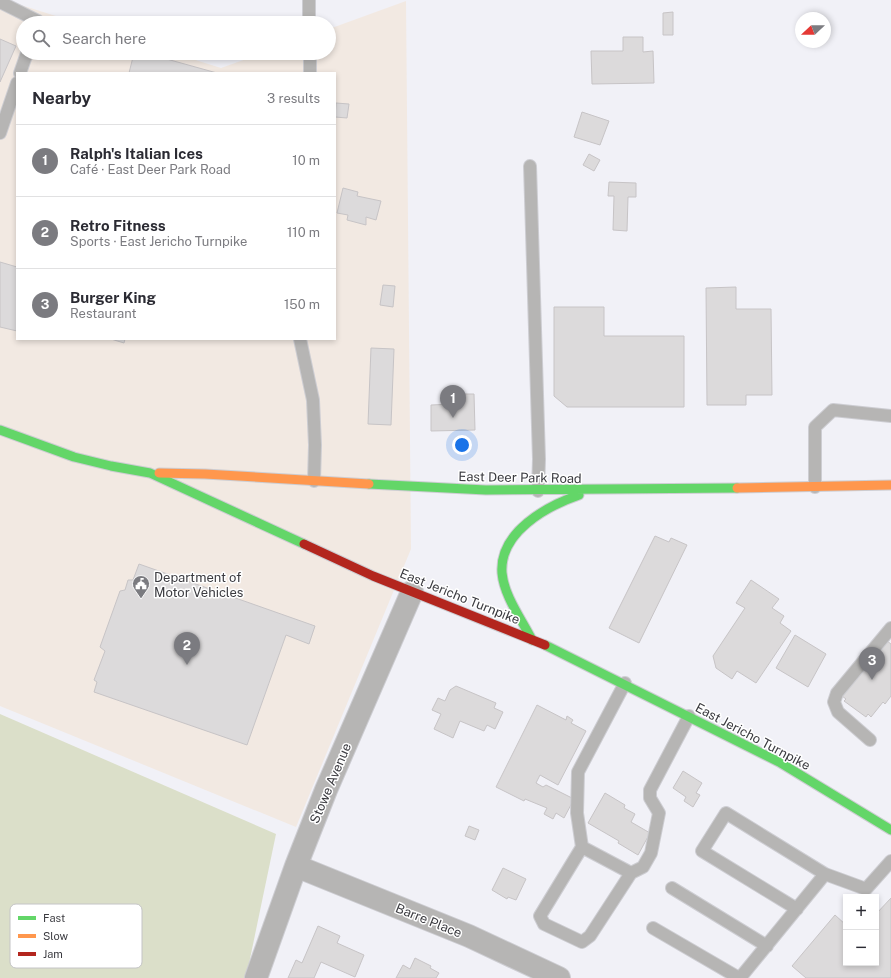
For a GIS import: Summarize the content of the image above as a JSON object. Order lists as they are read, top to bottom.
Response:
{
  "streets": {
    "main road": ["East Deer Park Road", "East Jericho Turnpike"],
    "street": ["Stowe Avenue", "Barre Place"]
  },
  "crossings": [
    ["East Deer Park Road", "East Jericho Turnpike"],
    ["East Jericho Turnpike", "Stowe Avenue"],
    ["Stowe Avenue", "Barre Place"]
  ],
  "places": {
    "public building": ["Department of Motor Vehicles"]
  },
  "legend": ["Fast", "Slow", "Jam"],
  "north": "left",
  "page": {
    "search": "Search here",
    "heading": ["Nearby", "3 results"],
    "list": [
      {
        "mark": "1",
        "name": "Ralph's Italian Ices",
        "note": "Café · East Deer Park Road",
        "value": "10 m"
      },
      {
        "mark": "2",
        "name": "Retro Fitness",
        "note": "Sports · East Jericho Turnpike",
        "value": "110 m"
      },
      {
        "mark": "3",
        "name": "Burger King",
        "note": "Restaurant",
        "value": "150 m"
      }
    ],
    "pins": ["1", "2", "3"],
    "map_buttons": ["+", "−"]
  }
}
